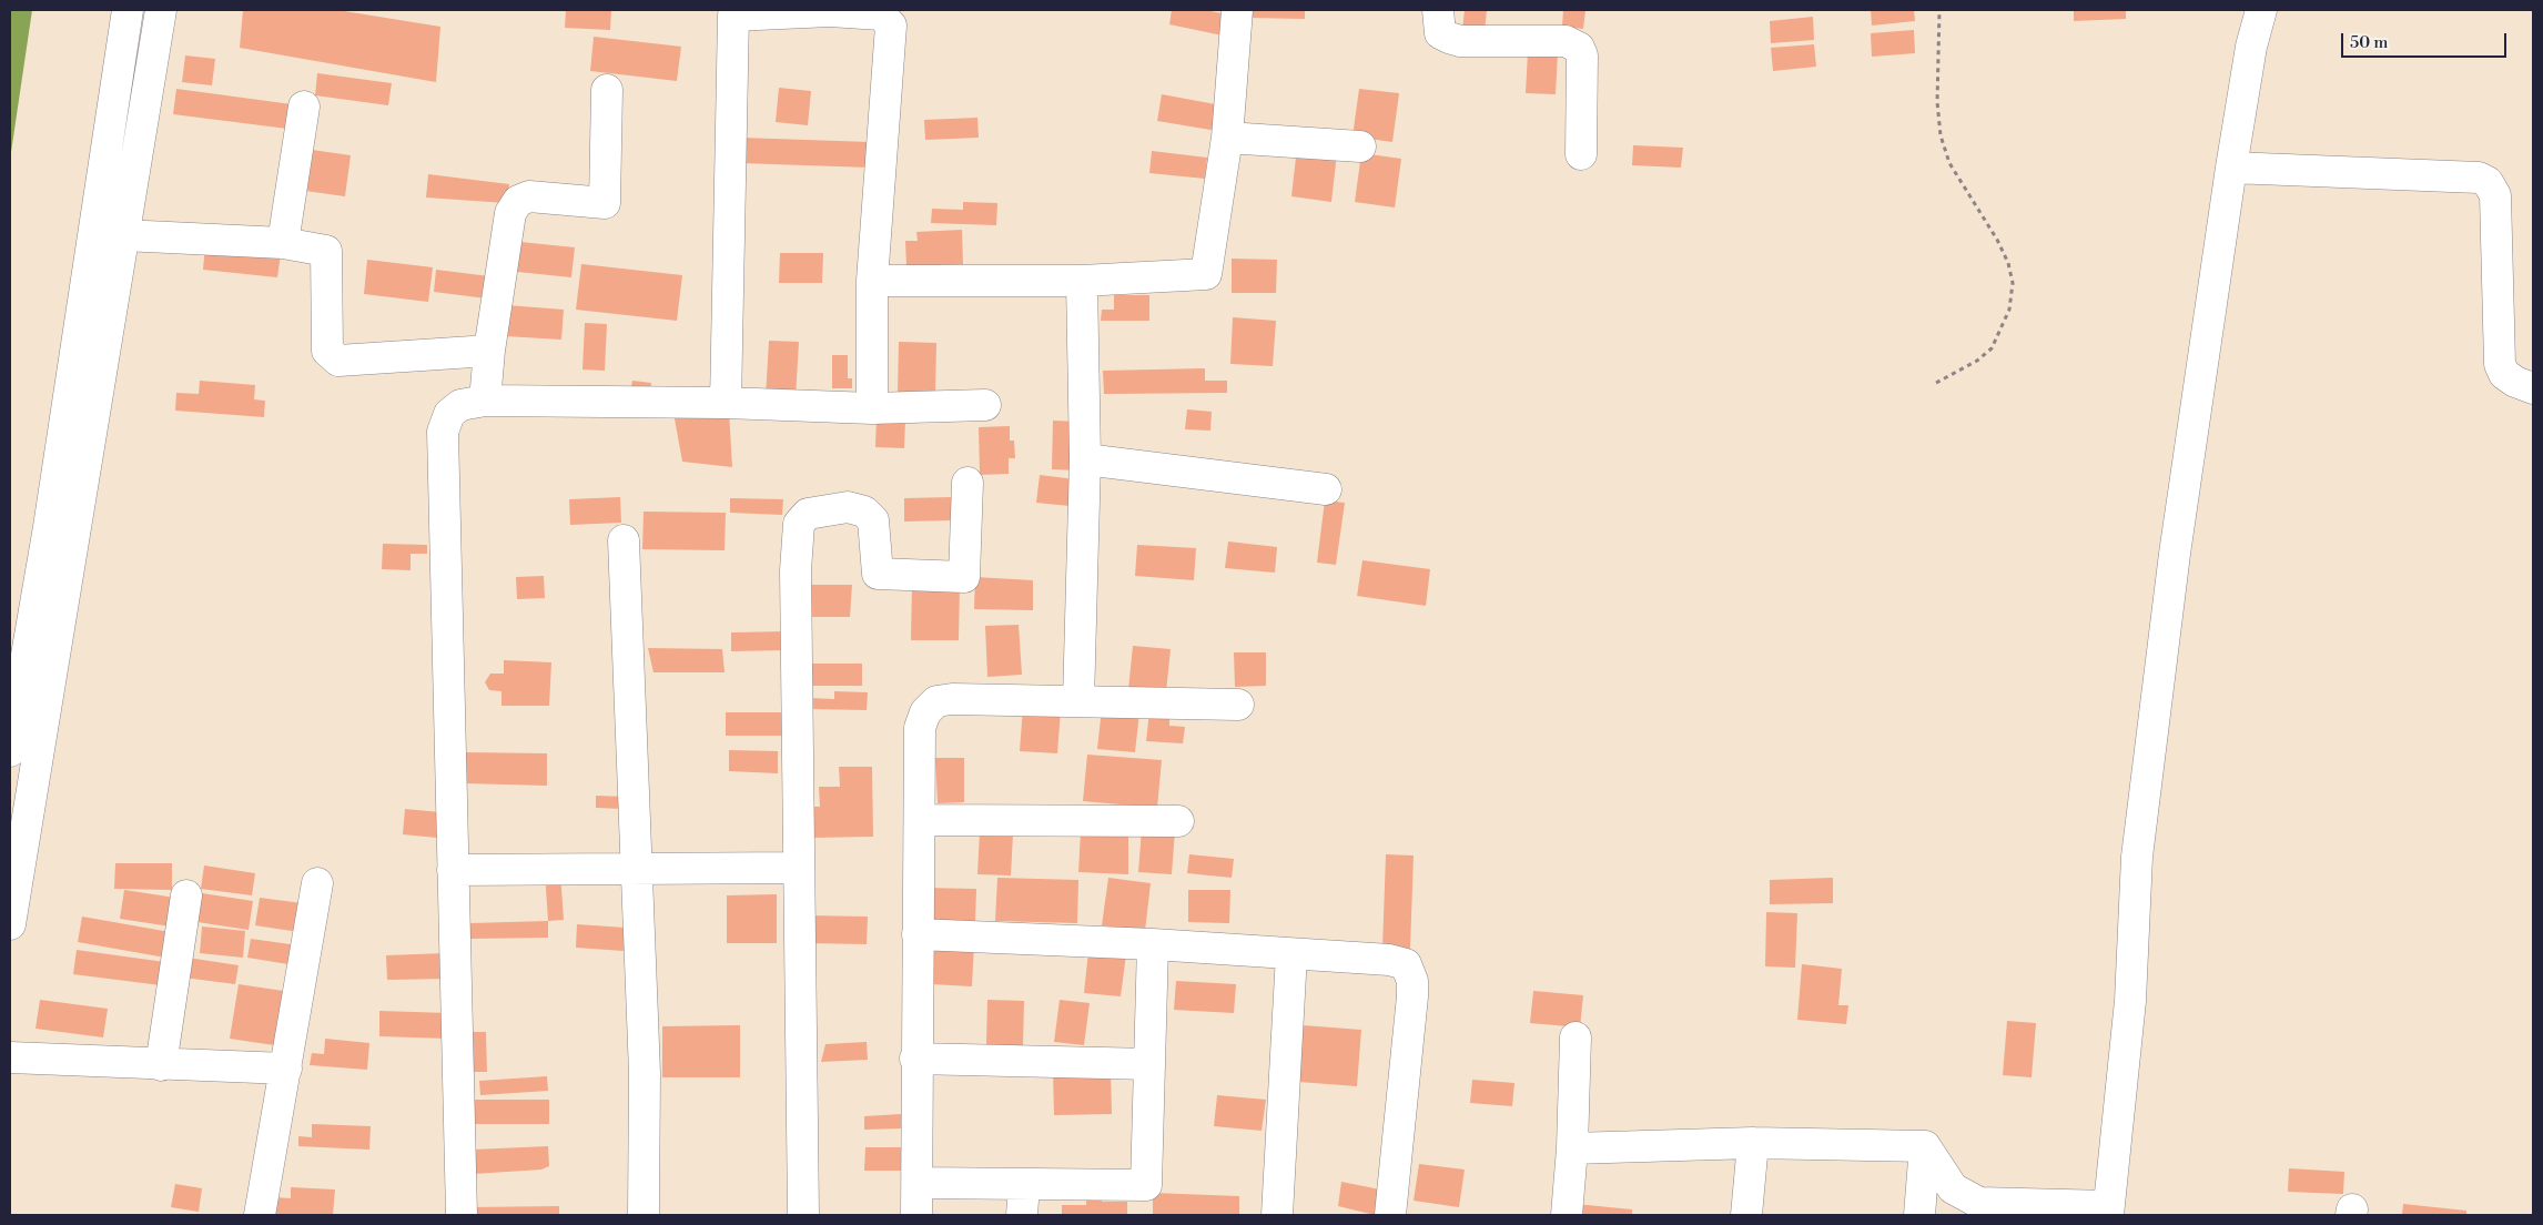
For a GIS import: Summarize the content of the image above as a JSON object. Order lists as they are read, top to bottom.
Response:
{
  "scale_bar": "50 m"
}
